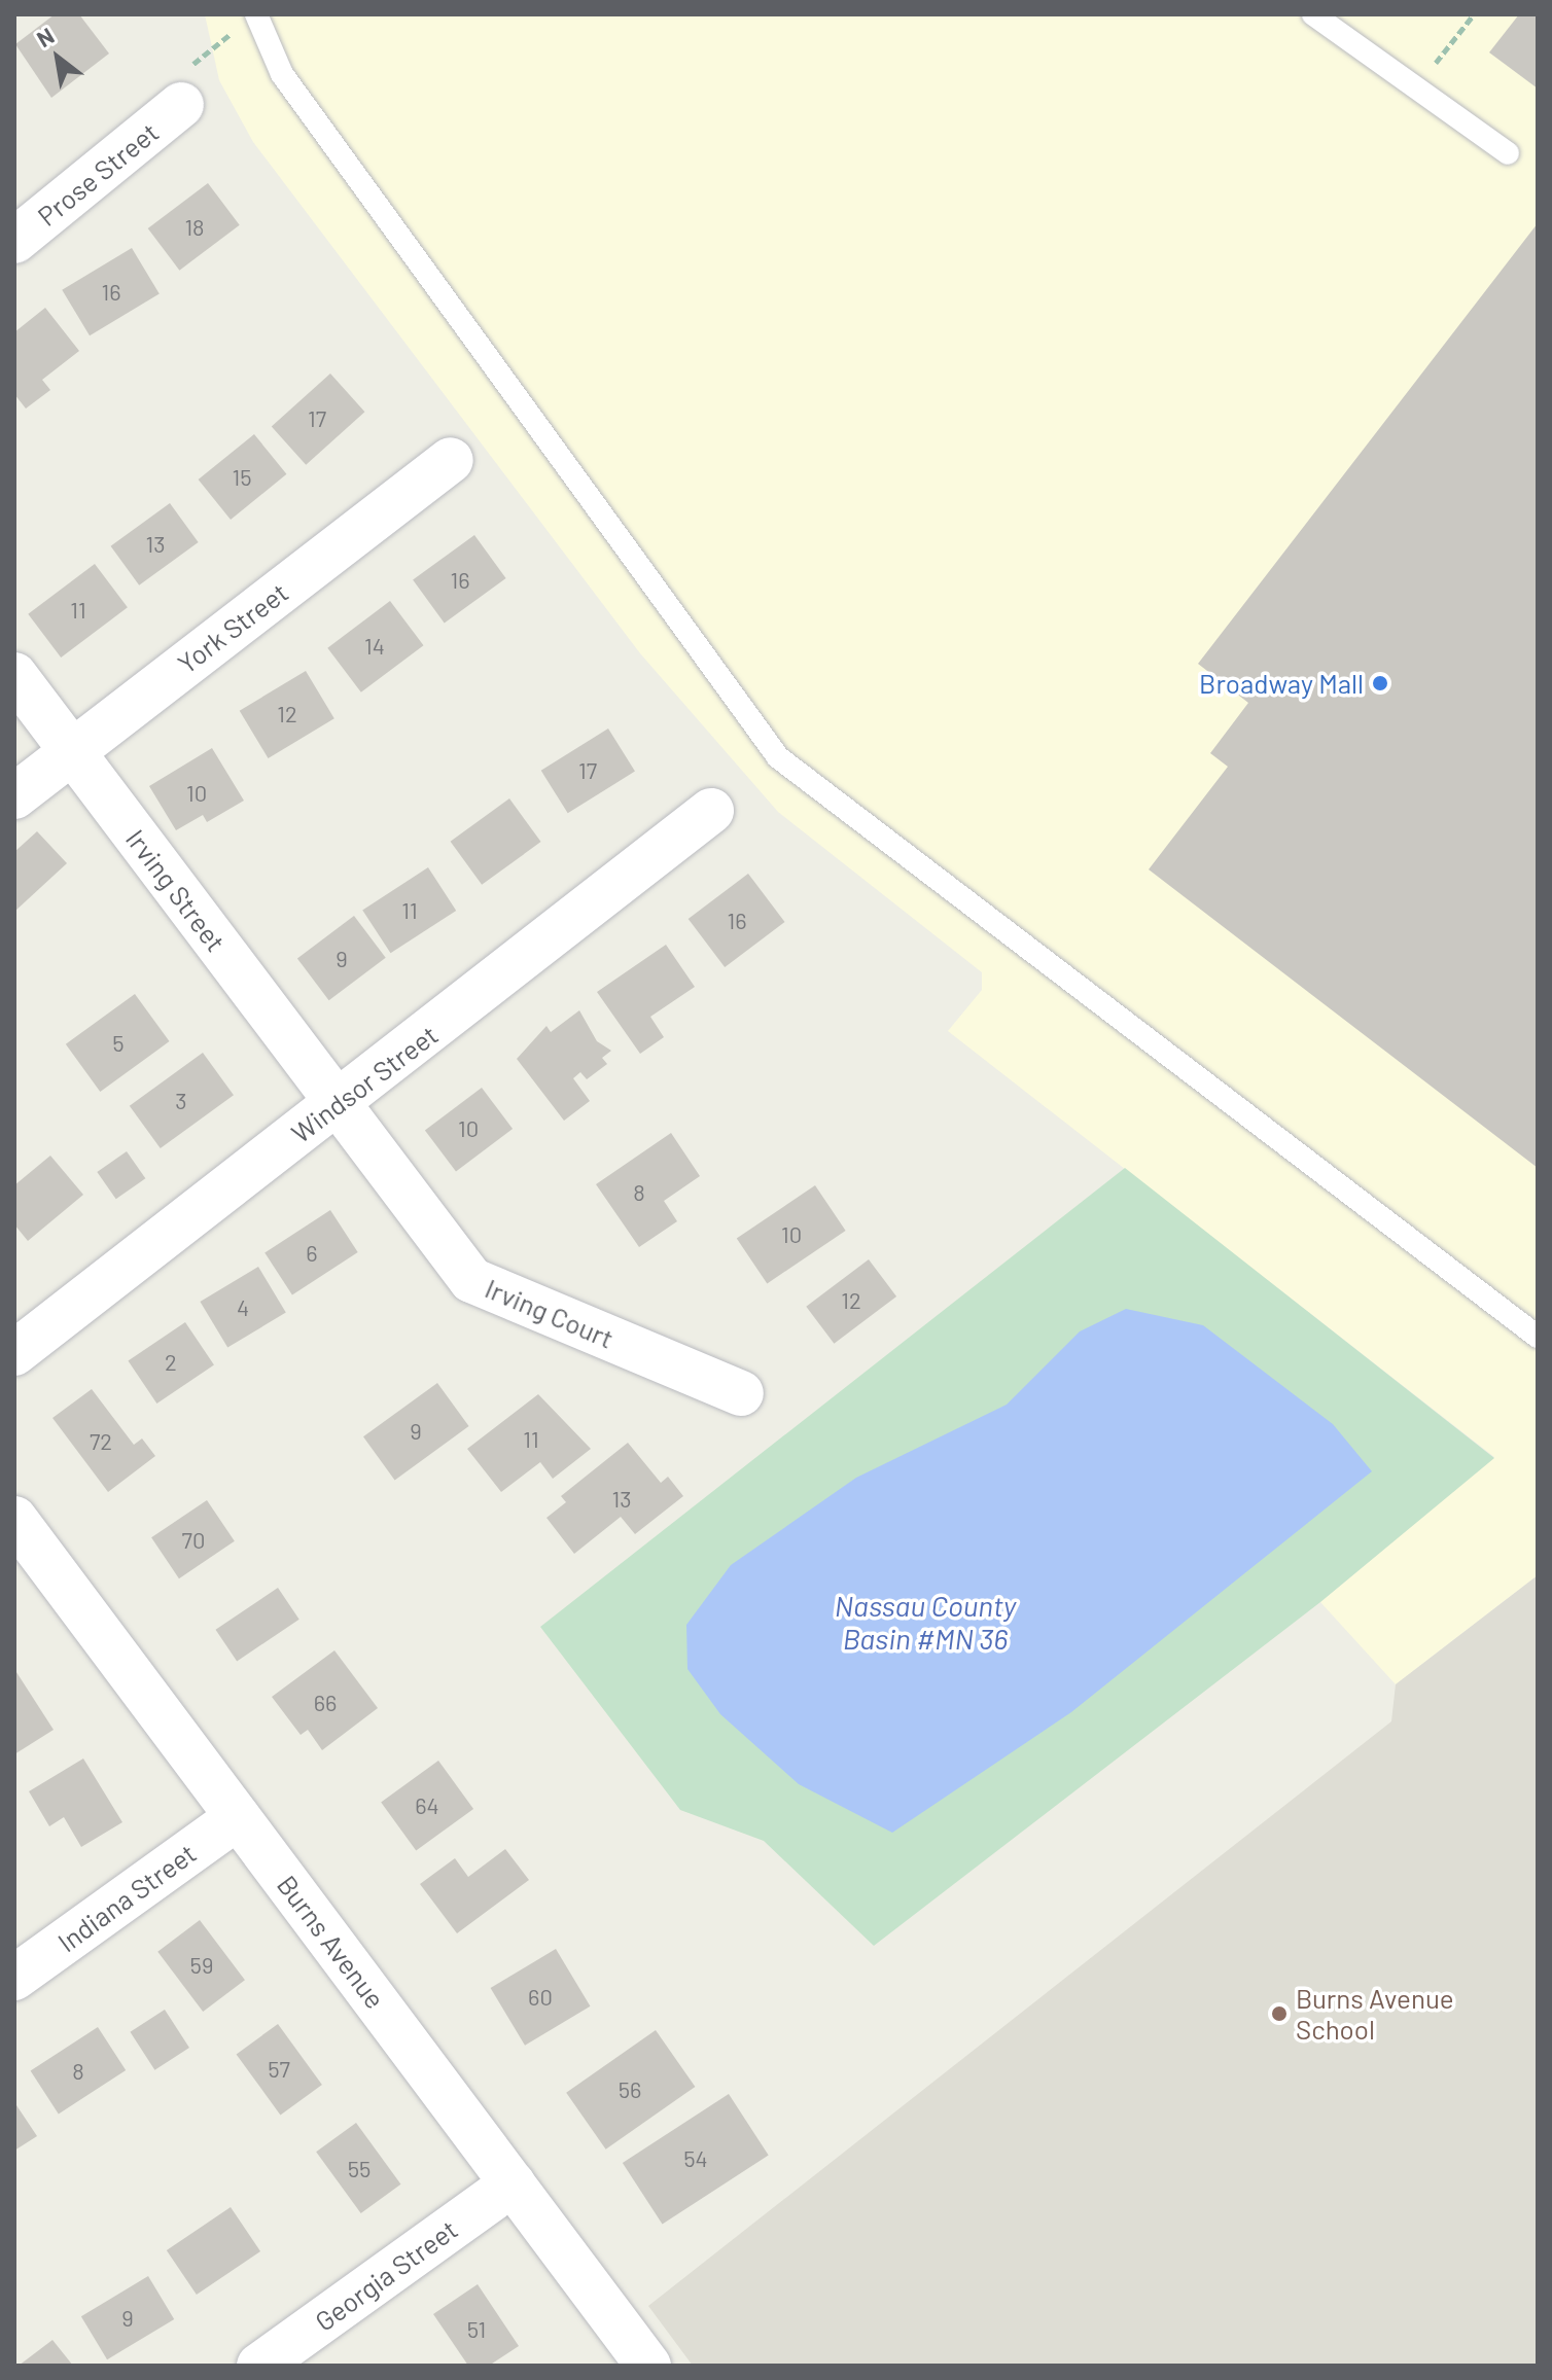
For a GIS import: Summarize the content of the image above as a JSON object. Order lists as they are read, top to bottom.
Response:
{
  "streets": {
    "street": [
      "Prose Street",
      "York Street",
      "Irving Street",
      "Windsor Street",
      "Irving Court",
      "Indiana Street",
      "Burns Avenue",
      "Georgia Street"
    ]
  },
  "crossings": [
    ["York Street", "Irving Street"],
    ["Irving Street", "Windsor Street"],
    ["Irving Street", "Irving Court"],
    ["Windsor Street", "Irving Court"],
    ["Indiana Street", "Burns Avenue"],
    ["Burns Avenue", "Georgia Street"]
  ],
  "water": ["Nassau County Basin #MN 36"],
  "places": ["Broadway Mall", "Burns Avenue School"],
  "house_numbers": [
    "18",
    "16",
    "17",
    "15",
    "13",
    "16",
    "11",
    "14",
    "12",
    "17",
    "10",
    "11",
    "16",
    "9",
    "5",
    "3",
    "10",
    "8",
    "10",
    "6",
    "12",
    "4",
    "2",
    "9",
    "11",
    "72",
    "13",
    "70",
    "66",
    "64",
    "59",
    "60",
    "57",
    "8",
    "56",
    "54",
    "55",
    "9",
    "51"
  ],
  "north": "top left"
}
